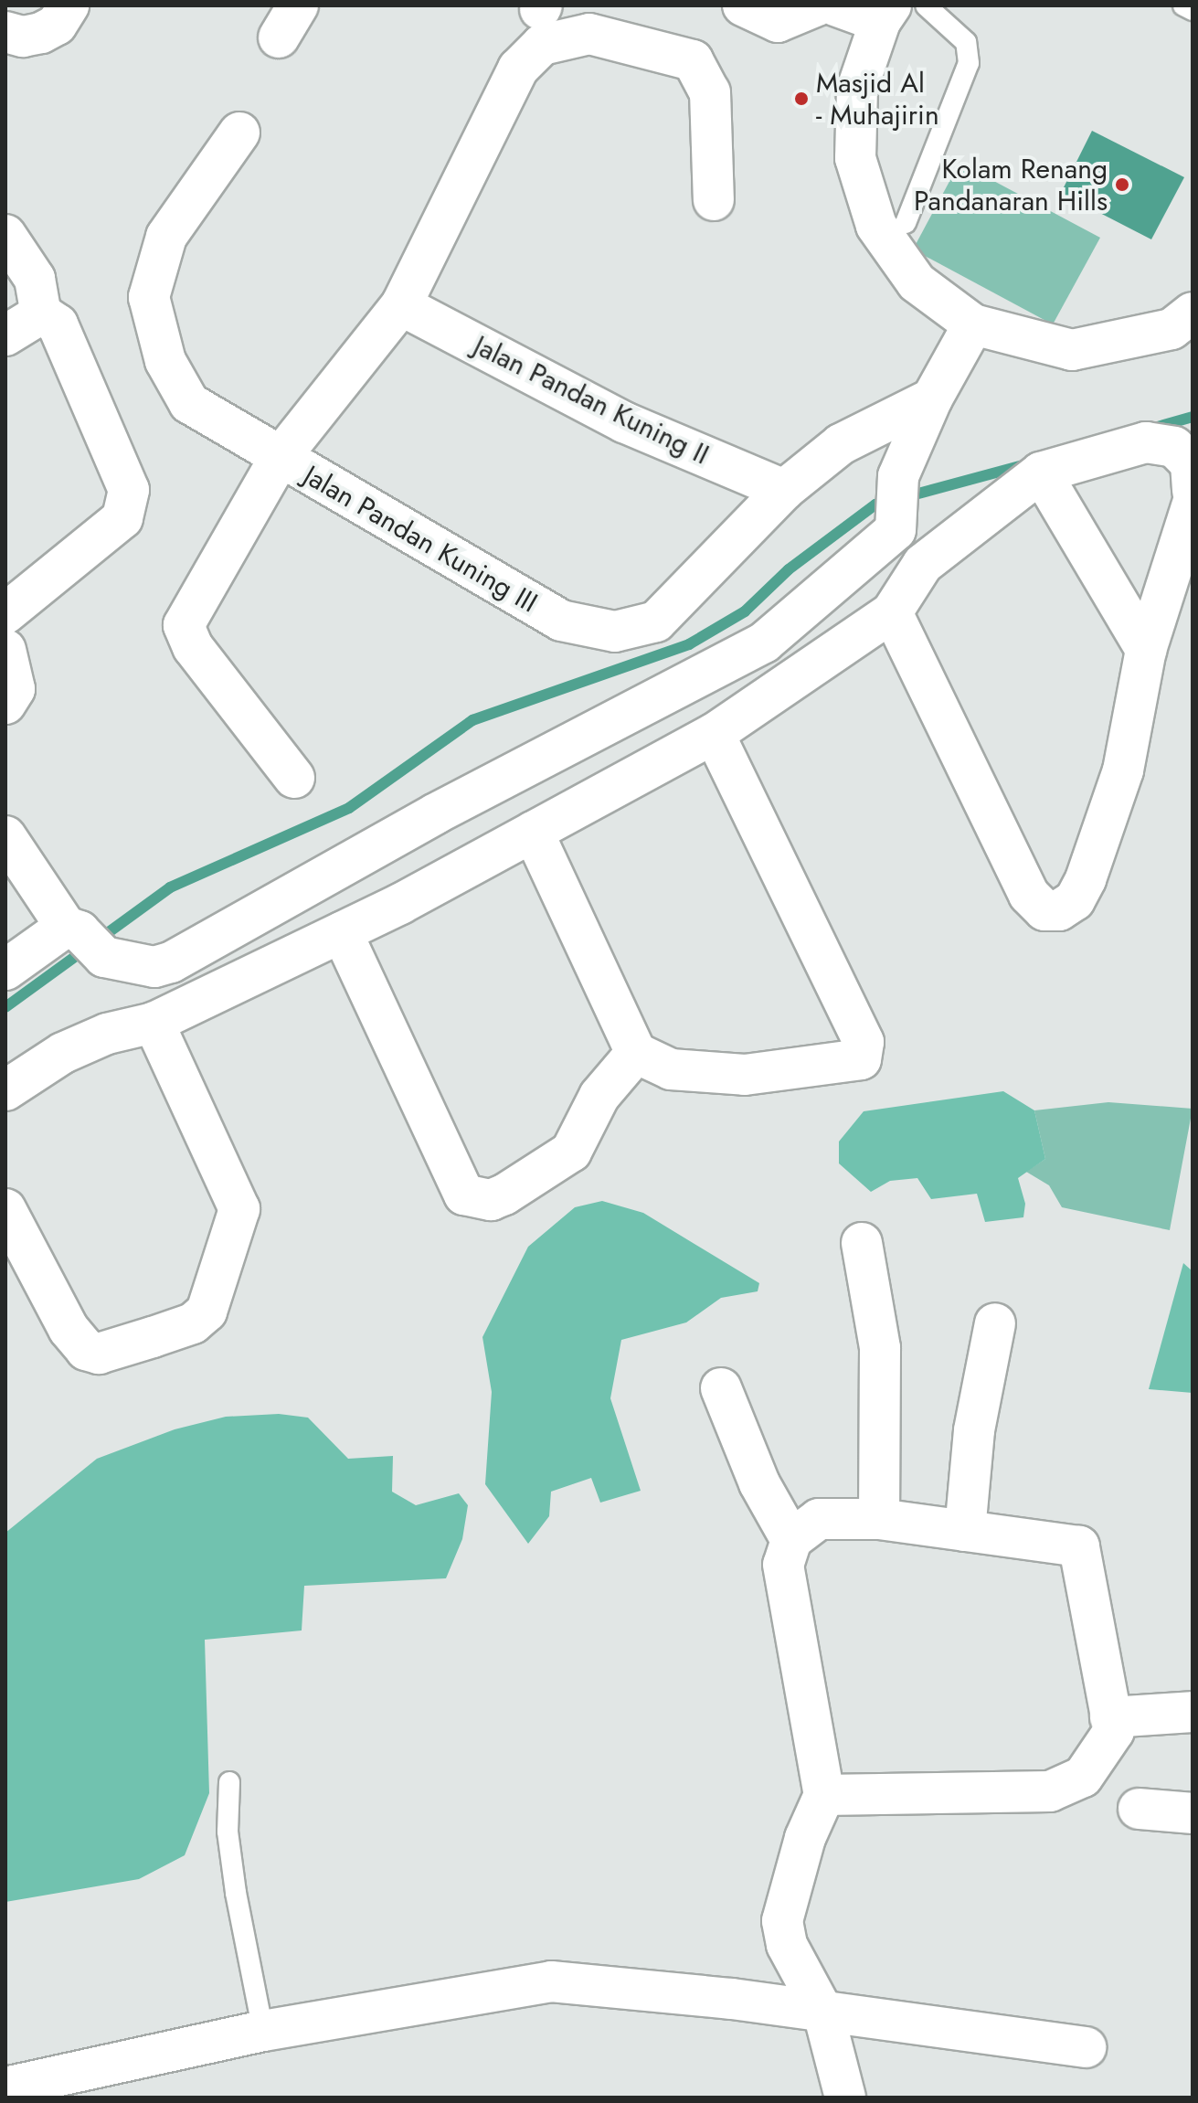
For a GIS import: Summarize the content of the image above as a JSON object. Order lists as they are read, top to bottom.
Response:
{
  "streets": {
    "street": ["Jalan Pandan Kuning II", "Jalan Pandan Kuning III"]
  },
  "crossings": [
    ["Jalan Pandan Kuning II", "Jalan Pandan Kuning III"]
  ],
  "places": ["Masjid Al - Muhajirin", "Kolam Renang Pandanaran Hills"]
}
